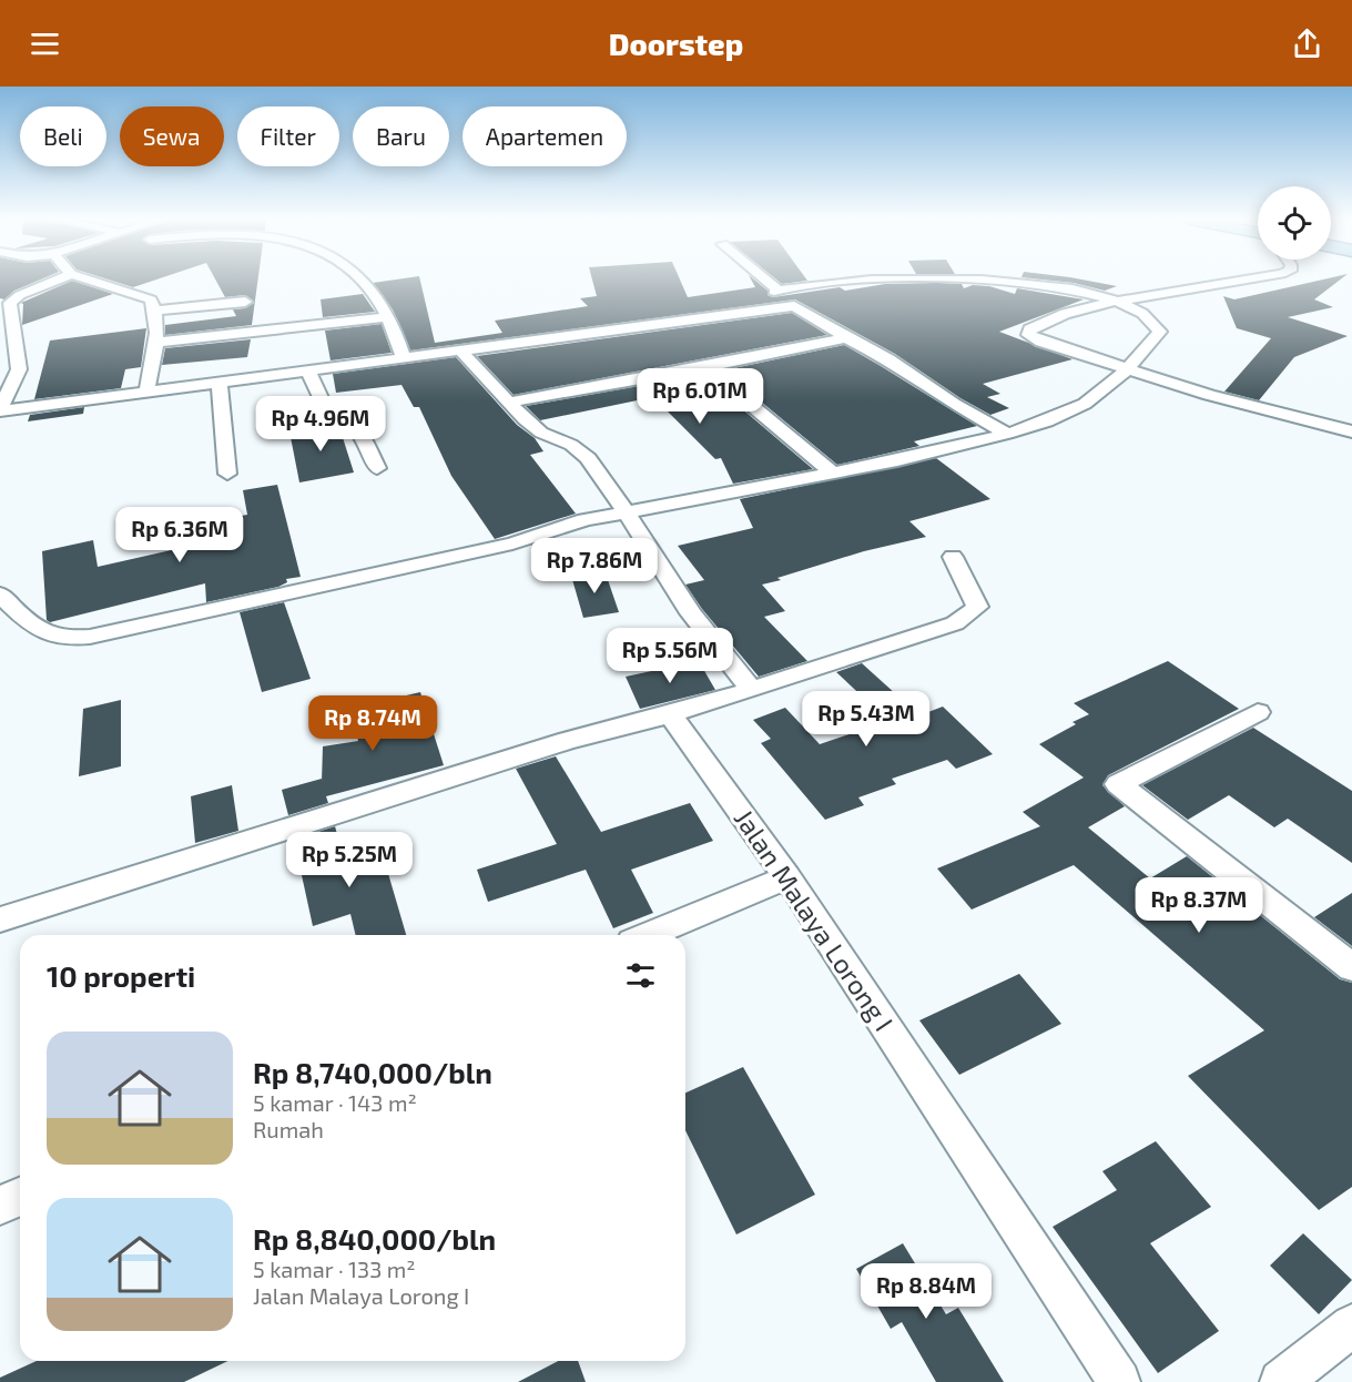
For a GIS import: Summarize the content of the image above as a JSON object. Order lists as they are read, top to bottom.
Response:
{
  "streets": {
    "street": ["Jalan Malaya Lorong I"]
  },
  "page": {
    "header": "Doorstep",
    "chip": [
      "Beli",
      "Sewa",
      "Filter",
      "Baru",
      "Apartemen"
    ],
    "price": [
      "Rp 6.01M",
      "Rp 4.96M",
      "Rp 6.36M",
      "Rp 7.86M",
      "Rp 5.56M",
      "Rp 5.43M",
      "Rp 8.74M",
      "Rp 5.25M",
      "Rp 8.37M",
      "Rp 8.84M"
    ],
    "heading": "10 properti",
    "list": [
      {
        "name": "Rp 8,740,000/bln",
        "note": "5 kamar · 143 m² · Rumah"
      },
      {
        "name": "Rp 8,840,000/bln",
        "note": "5 kamar · 133 m² · Jalan Malaya Lorong I"
      }
    ]
  }
}
